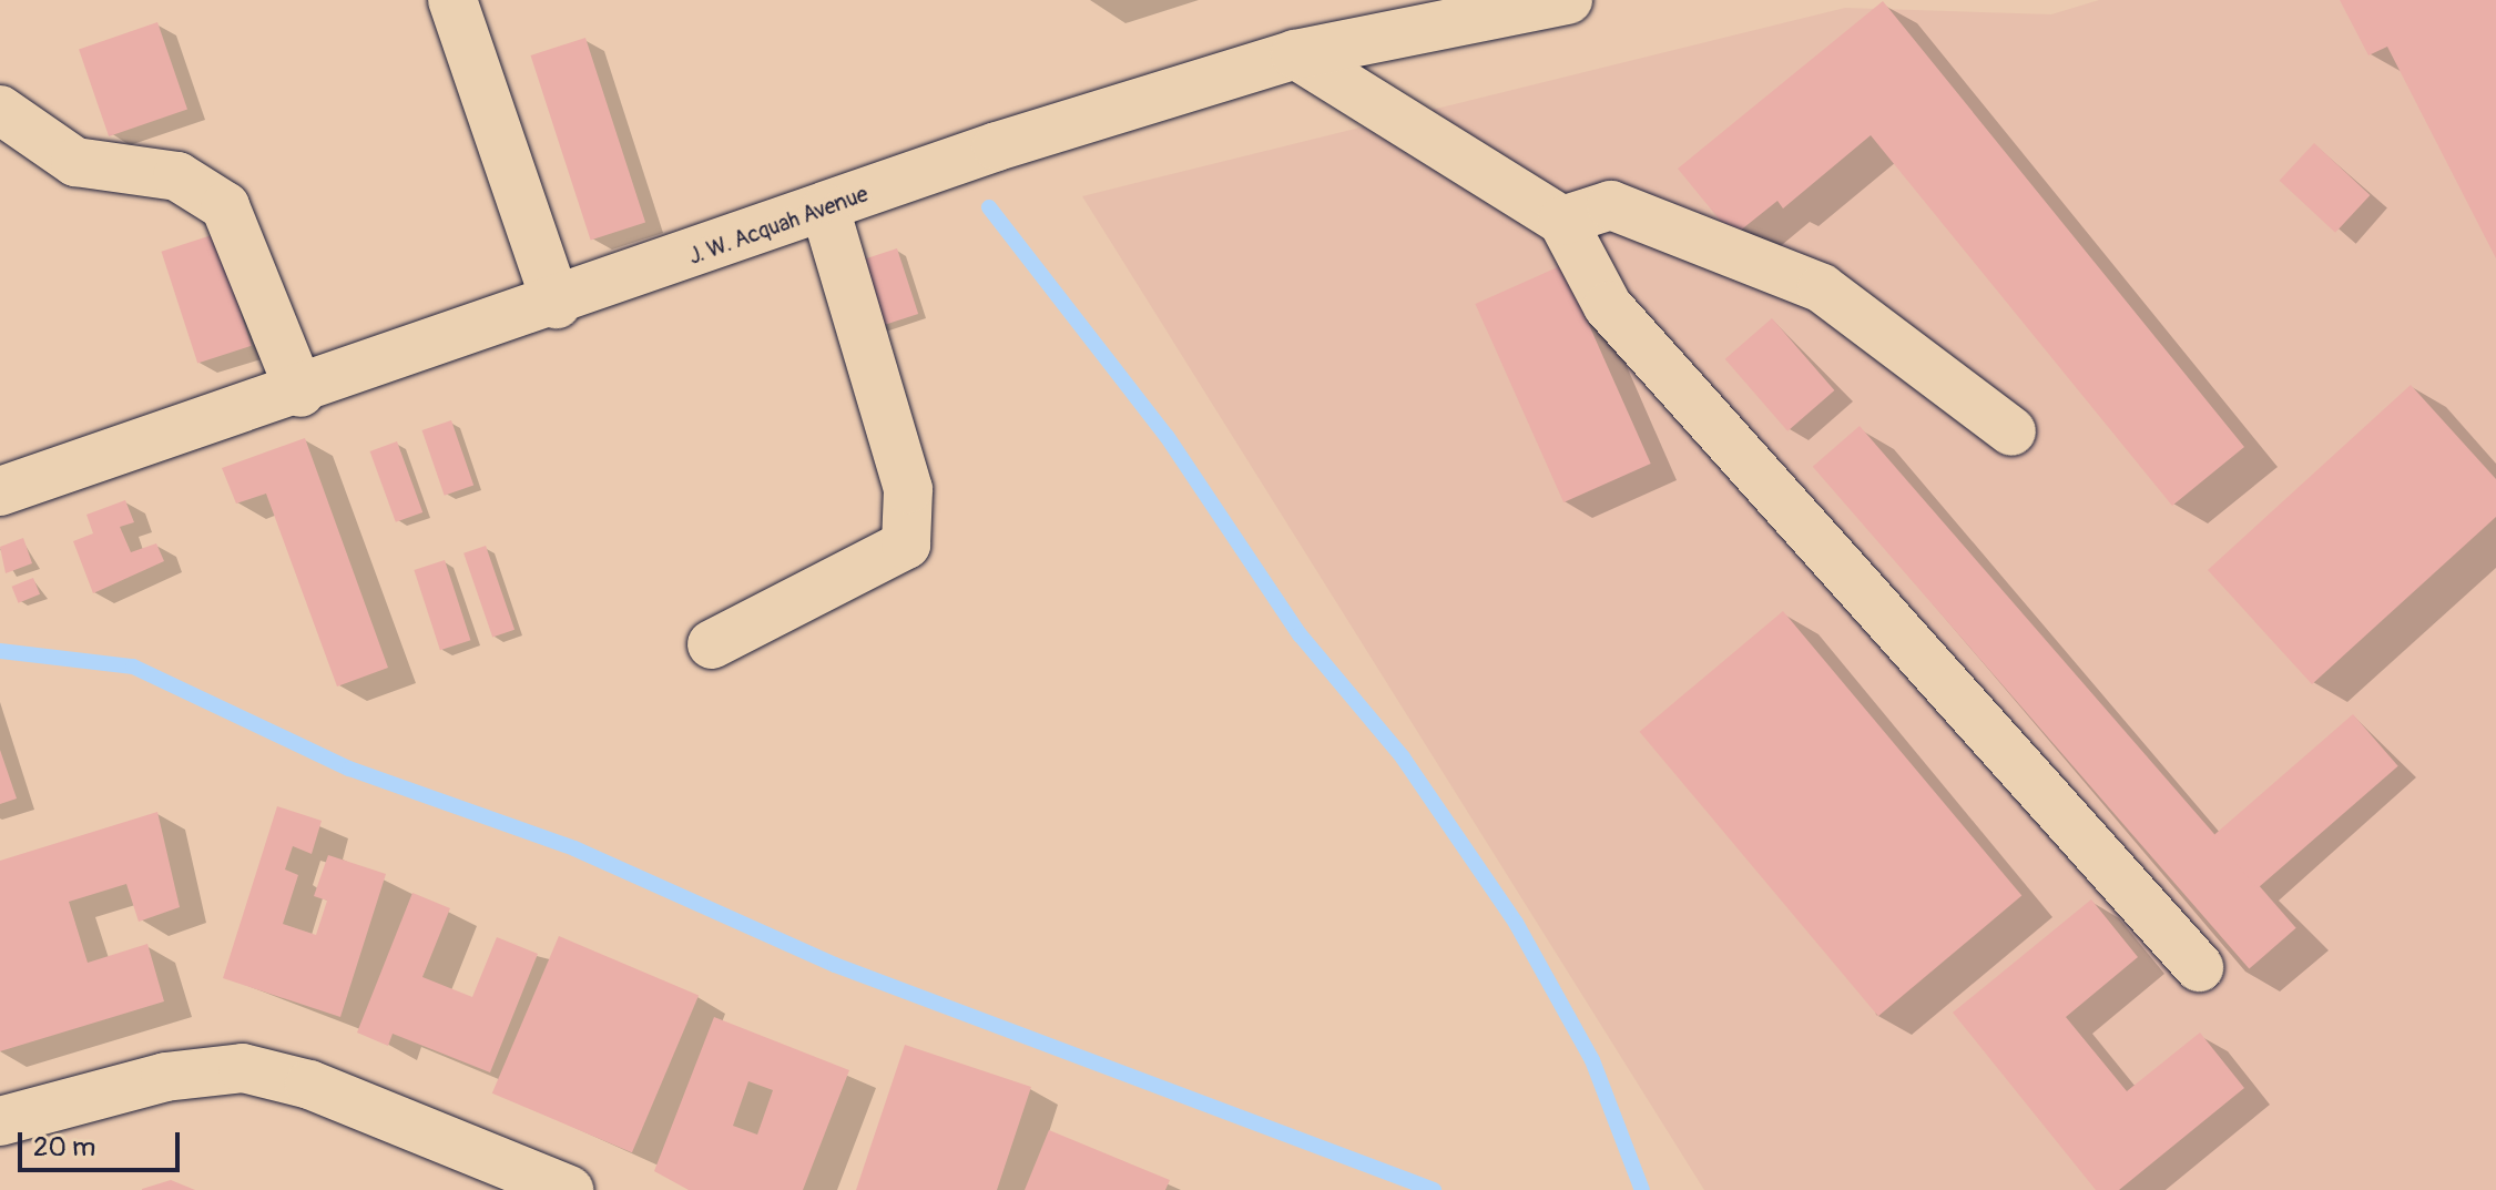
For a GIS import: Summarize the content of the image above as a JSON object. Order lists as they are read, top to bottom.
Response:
{
  "streets": {
    "street": ["J. W. Acquah Avenue"]
  },
  "scale_bar": "20 m"
}
